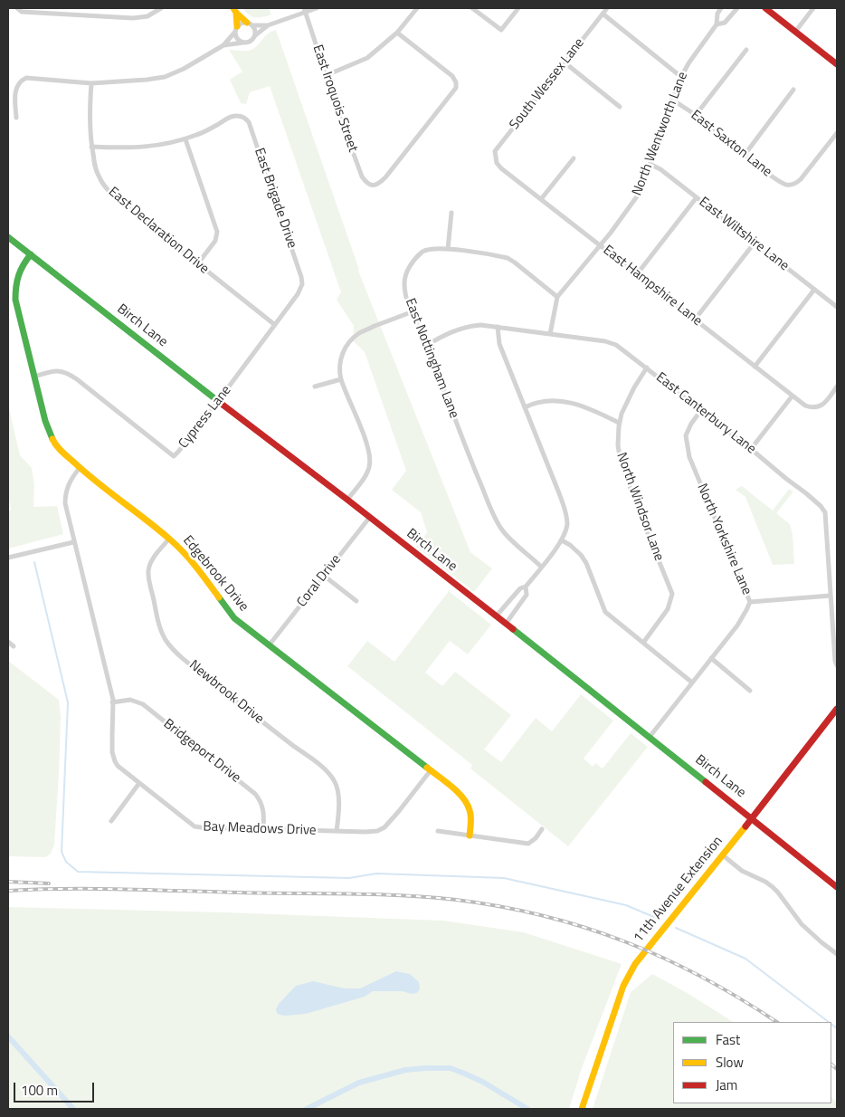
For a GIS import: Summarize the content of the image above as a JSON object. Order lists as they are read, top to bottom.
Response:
{
  "streets": {
    "street": [
      "South Wessex Lane",
      "East Iroquois Street",
      "North Wentworth Lane",
      "East Saxton Lane",
      "East Brigade Drive",
      "East Declaration Drive",
      "East Wiltshire Lane",
      "East Hampshire Lane",
      "Birch Lane",
      "East Nottingham Lane",
      "East Canterbury Lane",
      "Cypress Lane",
      "North Windsor Lane",
      "North Yorkshire Lane",
      "Edgebrook Drive",
      "Coral Drive",
      "Newbrook Drive",
      "Bridgeport Drive",
      "Bay Meadows Drive",
      "11th Avenue Extension"
    ]
  },
  "crossings": [
    ["South Wessex Lane", "East Hampshire Lane"],
    ["North Wentworth Lane", "East Saxton Lane"],
    ["North Wentworth Lane", "East Wiltshire Lane"],
    ["North Wentworth Lane", "East Hampshire Lane"],
    ["North Wentworth Lane", "East Nottingham Lane"],
    ["North Wentworth Lane", "East Canterbury Lane"],
    ["East Brigade Drive", "Cypress Lane"],
    ["East Declaration Drive", "Cypress Lane"],
    ["Birch Lane", "Cypress Lane"],
    ["Birch Lane", "North Yorkshire Lane"],
    ["Birch Lane", "Edgebrook Drive"],
    ["Birch Lane", "Coral Drive"],
    ["Birch Lane", "11th Avenue Extension"],
    ["East Nottingham Lane", "East Canterbury Lane"],
    ["East Canterbury Lane", "North Windsor Lane"],
    ["East Canterbury Lane", "North Yorkshire Lane"],
    ["Cypress Lane", "Edgebrook Drive"],
    ["Edgebrook Drive", "Coral Drive"],
    ["Edgebrook Drive", "Newbrook Drive"],
    ["Edgebrook Drive", "Bay Meadows Drive"],
    ["Newbrook Drive", "Bay Meadows Drive"],
    ["Bridgeport Drive", "Bay Meadows Drive"]
  ],
  "legend": ["Fast", "Slow", "Jam"],
  "scale_bar": "100 m"
}
